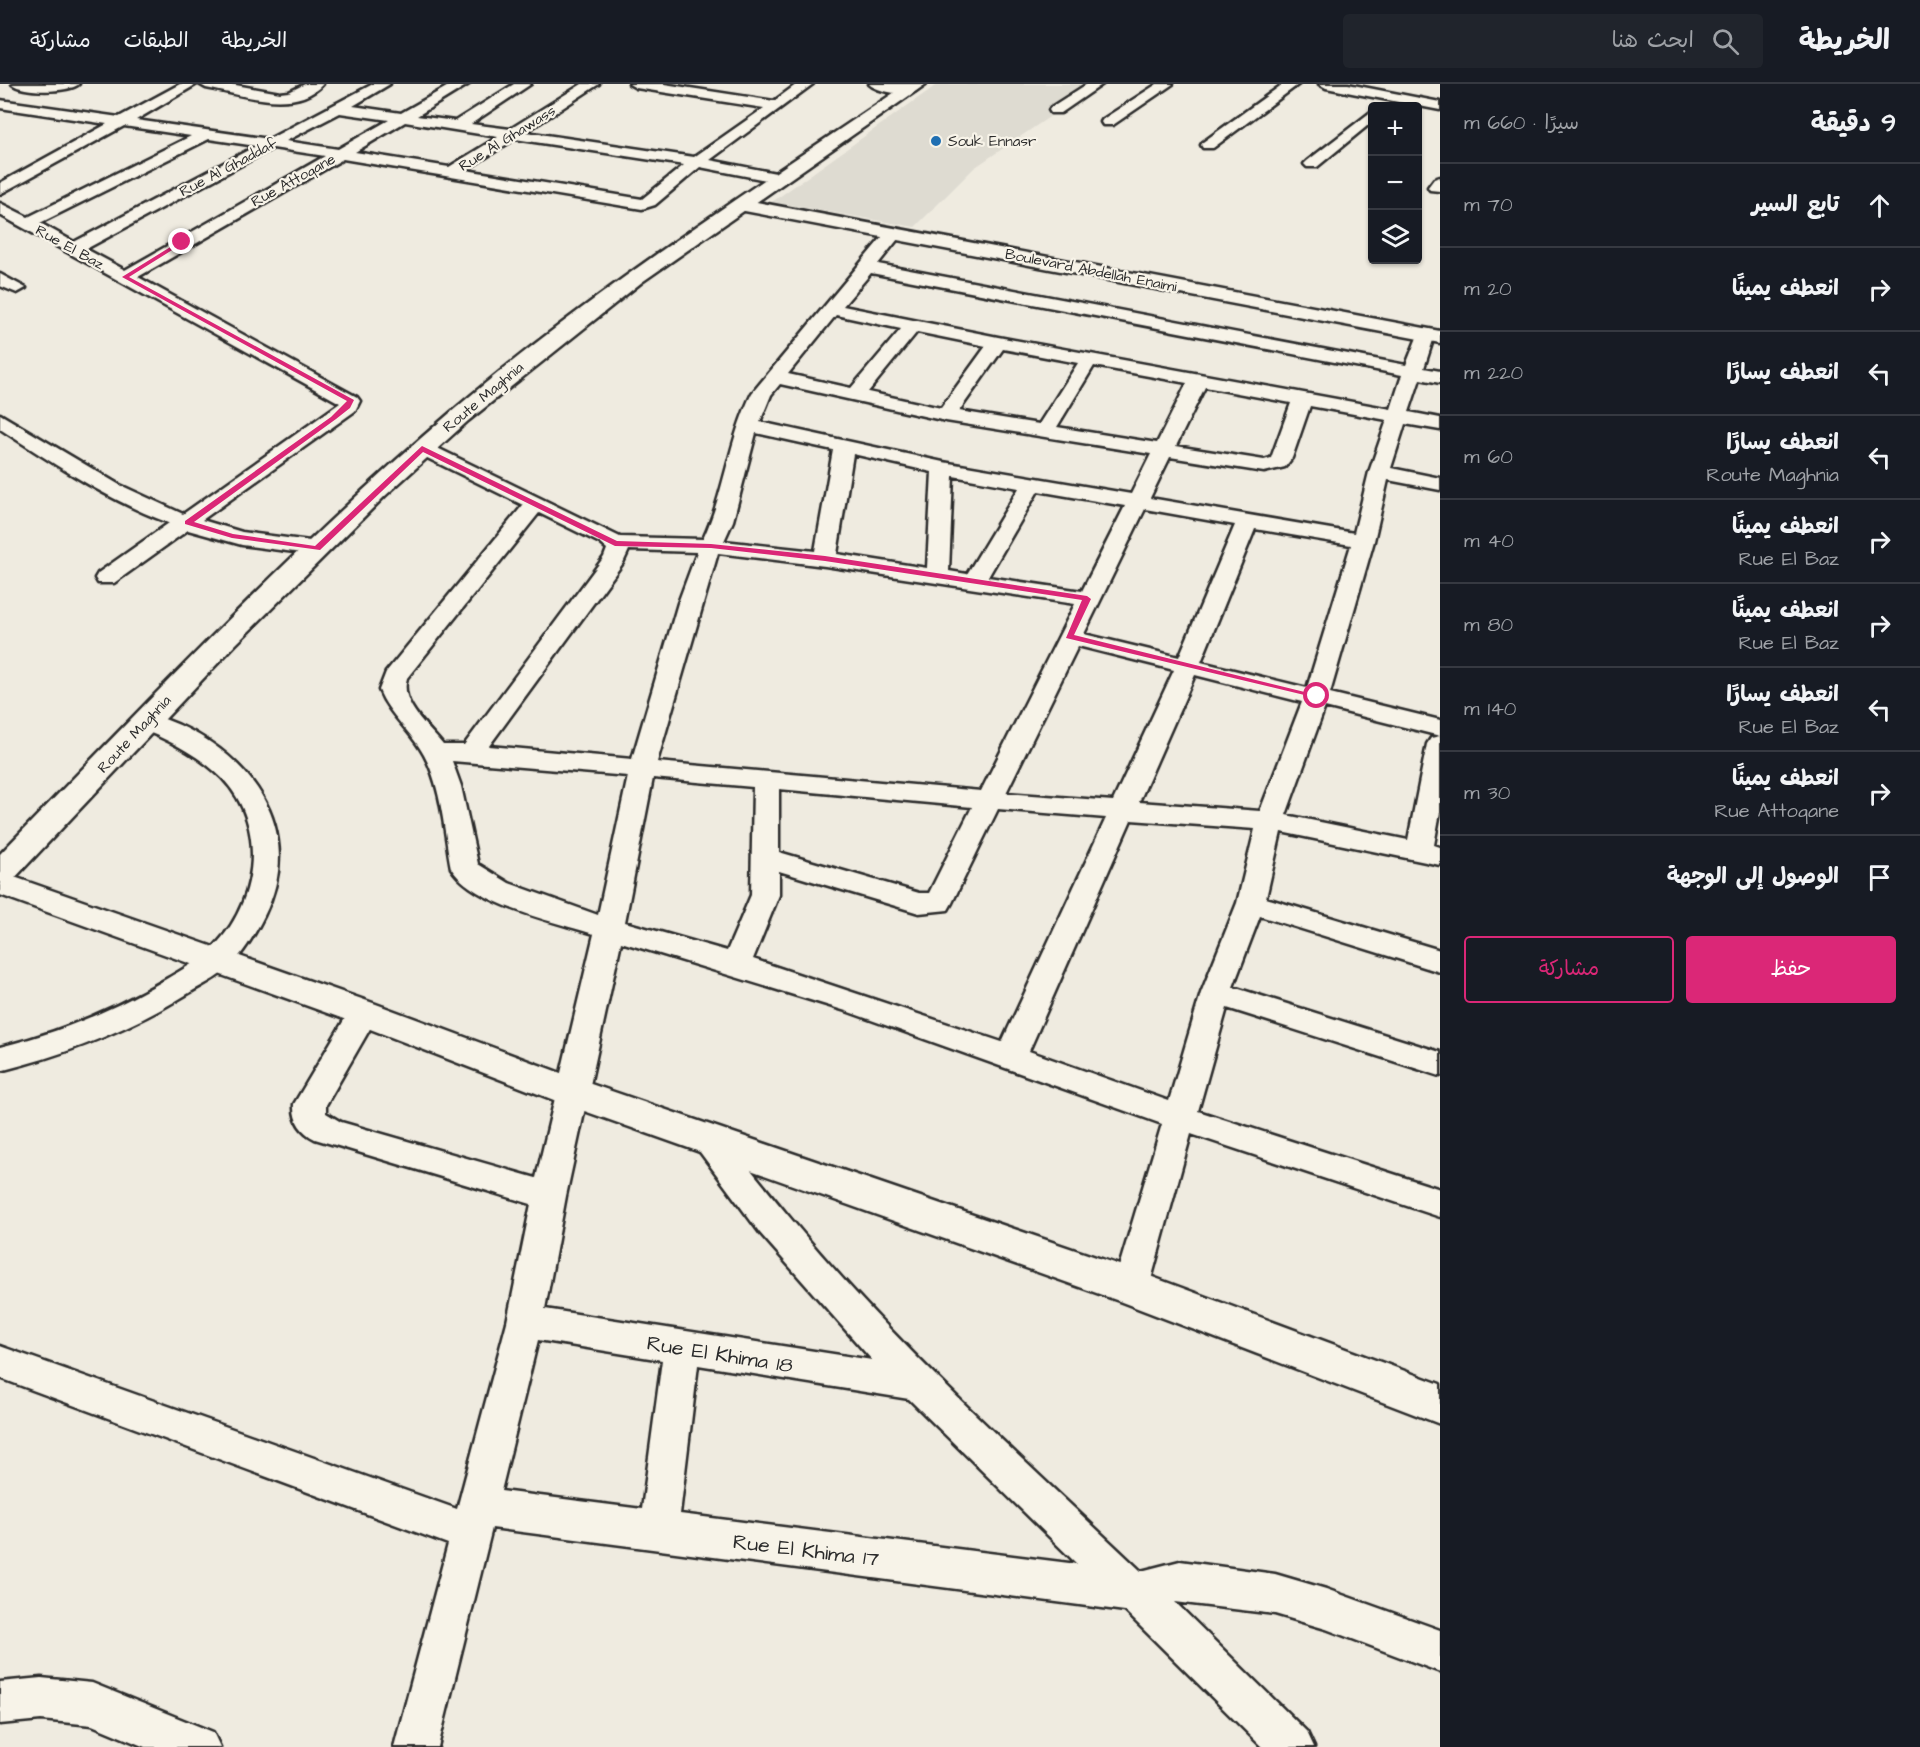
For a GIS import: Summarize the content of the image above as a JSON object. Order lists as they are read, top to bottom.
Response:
{
  "streets": {
    "street": [
      "Rue Al Ghawass",
      "Rue Al Ghaddaf",
      "Rue Attoqane",
      "Rue El Baz",
      "Boulevard Abdellah Enaimi",
      "Route Maghnia",
      "Rue El Khima 18",
      "Rue El Khima 17"
    ]
  },
  "crossings": [
    ["Rue Al Ghaddaf", "Rue El Baz"],
    ["Rue Attoqane", "Rue El Baz"],
    ["Boulevard Abdellah Enaimi", "Route Maghnia"]
  ],
  "places": ["Souk Ennasr"],
  "page": {
    "header": "الخريطة",
    "search": "ابحث هنا",
    "nav": ["الخريطة", "الطبقات", "مشاركة"],
    "heading": ["9 دقيقة", "سيرًا · 660 m"],
    "map_buttons": ["+", "−"],
    "list": [
      ["تابع السير", "70 m"],
      ["انعطف يمينًا", "20 m"],
      ["انعطف يسارًا", "220 m"],
      ["انعطف يسارًا", "Route Maghnia", "60 m"],
      ["انعطف يمينًا", "Rue El Baz", "40 m"],
      ["انعطف يمينًا", "Rue El Baz", "80 m"],
      ["انعطف يسارًا", "Rue El Baz", "140 m"],
      ["انعطف يمينًا", "Rue Attoqane", "30 m"],
      "الوصول إلى الوجهة"
    ],
    "buttons": ["حفظ", "مشاركة"]
  }
}
